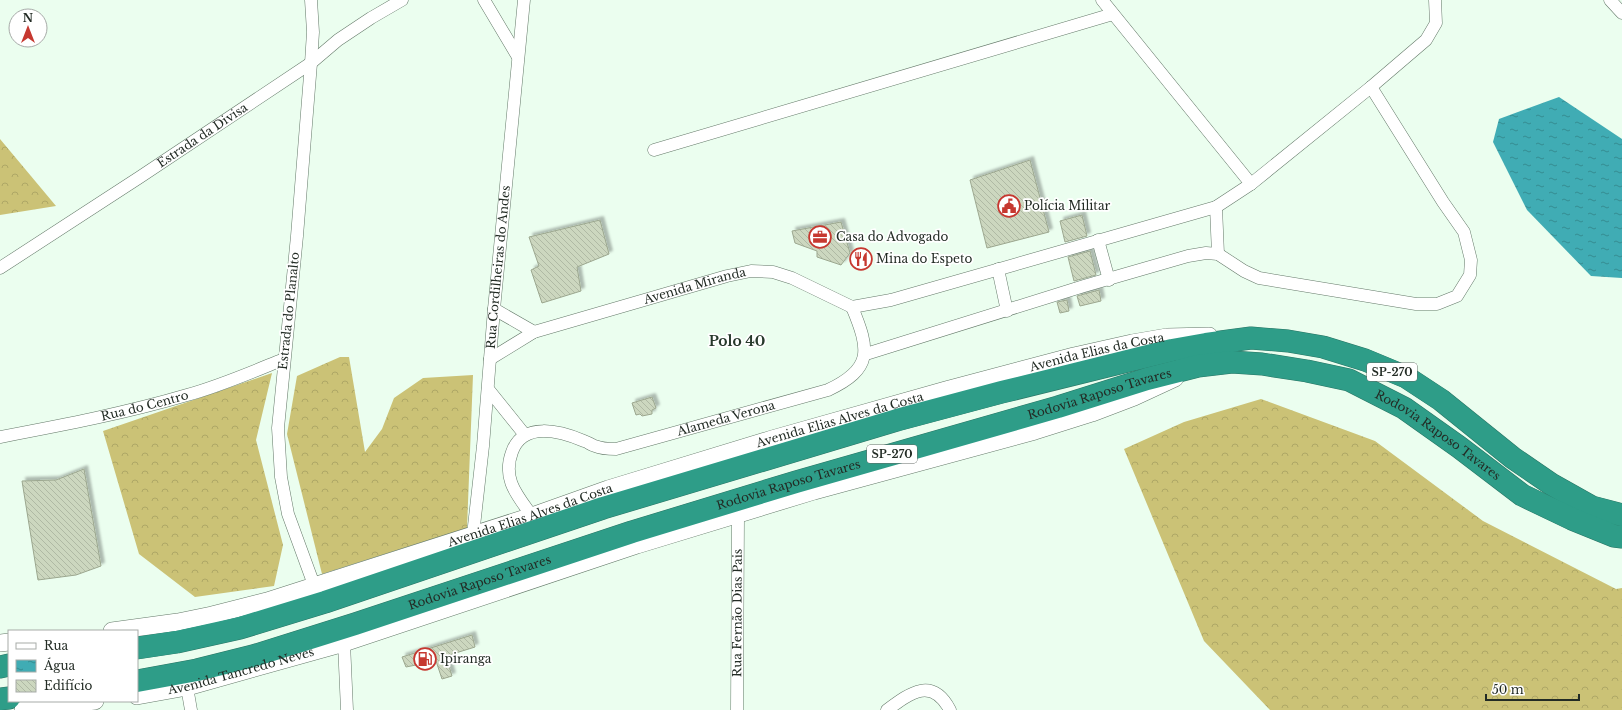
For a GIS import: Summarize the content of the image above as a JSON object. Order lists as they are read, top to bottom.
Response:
{
  "streets": {
    "highway": ["SP-270", "Rodovia Raposo Tavares"],
    "main road": ["Avenida Elias da Costa", "Avenida Elias Alves da Costa", "Avenida Tancredo Neves"],
    "street": [
      "Estrada da Divisa",
      "Rua Cordilheiras do Andes",
      "Avenida Miranda",
      "Estrada do Planalto",
      "Rua do Centro",
      "Alameda Verona",
      "Rua Fernão Dias Pais"
    ]
  },
  "crossings": [
    ["Estrada da Divisa", "Estrada do Planalto"],
    ["Rua Cordilheiras do Andes", "Avenida Miranda"],
    ["Rua Cordilheiras do Andes", "Avenida Elias Alves da Costa"],
    ["Estrada do Planalto", "Rua do Centro"],
    ["Estrada do Planalto", "Avenida Elias Alves da Costa"],
    ["Avenida Elias da Costa", "Rodovia Raposo Tavares"],
    ["Avenida Elias da Costa", "Avenida Elias Alves da Costa"],
    ["Rodovia Raposo Tavares", "Avenida Tancredo Neves"],
    ["Rua Fernão Dias Pais", "Avenida Tancredo Neves"]
  ],
  "districts": ["Polo 40"],
  "places": {
    "public building": ["Polícia Militar"],
    "office": ["Casa do Advogado"],
    "restaurant": ["Mina do Espeto"],
    "fuel station": ["Ipiranga"]
  },
  "legend": ["Rua", "Água", "Edifício"],
  "scale_bar": "50 m",
  "north": "top"
}
